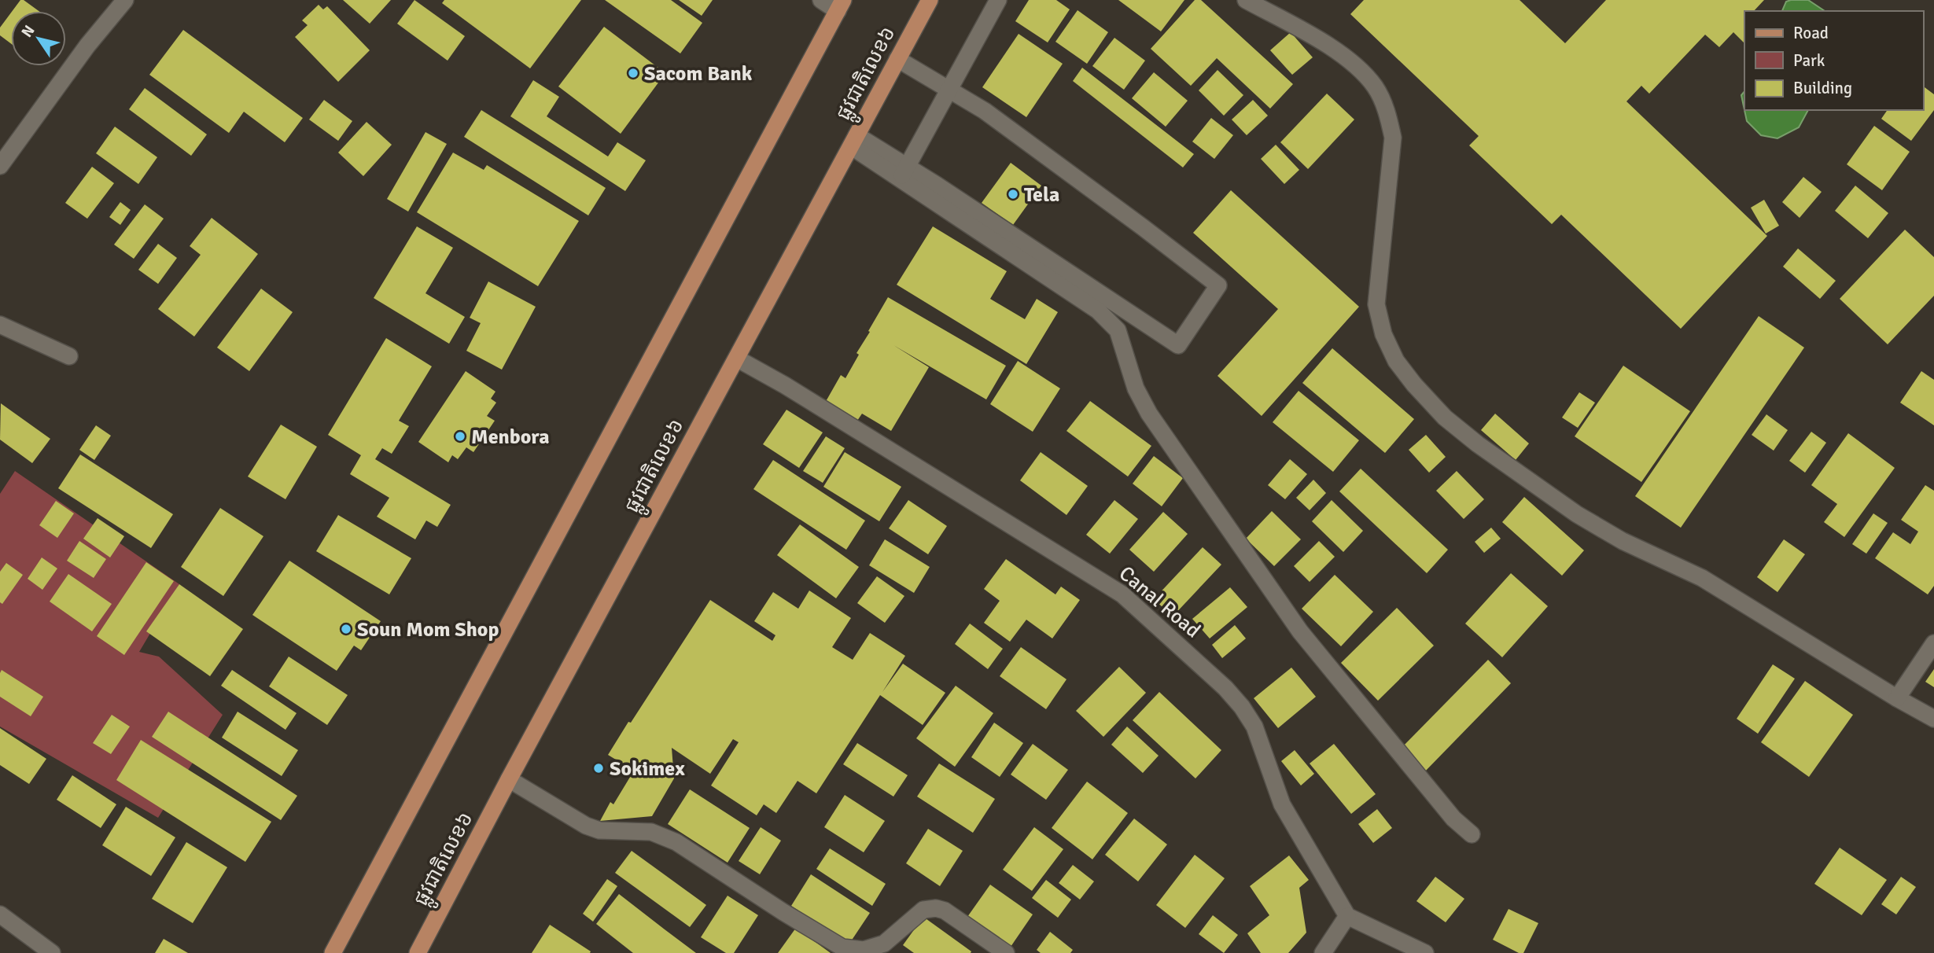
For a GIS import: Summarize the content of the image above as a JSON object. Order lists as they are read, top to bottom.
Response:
{
  "streets": {
    "main road": ["ផ្លូវជាតិលេខ៦"],
    "street": ["Canal Road"]
  },
  "crossings": [
    ["ផ្លូវជាតិលេខ៦", "Canal Road"]
  ],
  "places": [
    "Sacom Bank",
    "Tela",
    "Menbora",
    "Soun Mom Shop",
    "Sokimex"
  ],
  "legend": ["Road", "Park", "Building"],
  "north": "top left"
}
